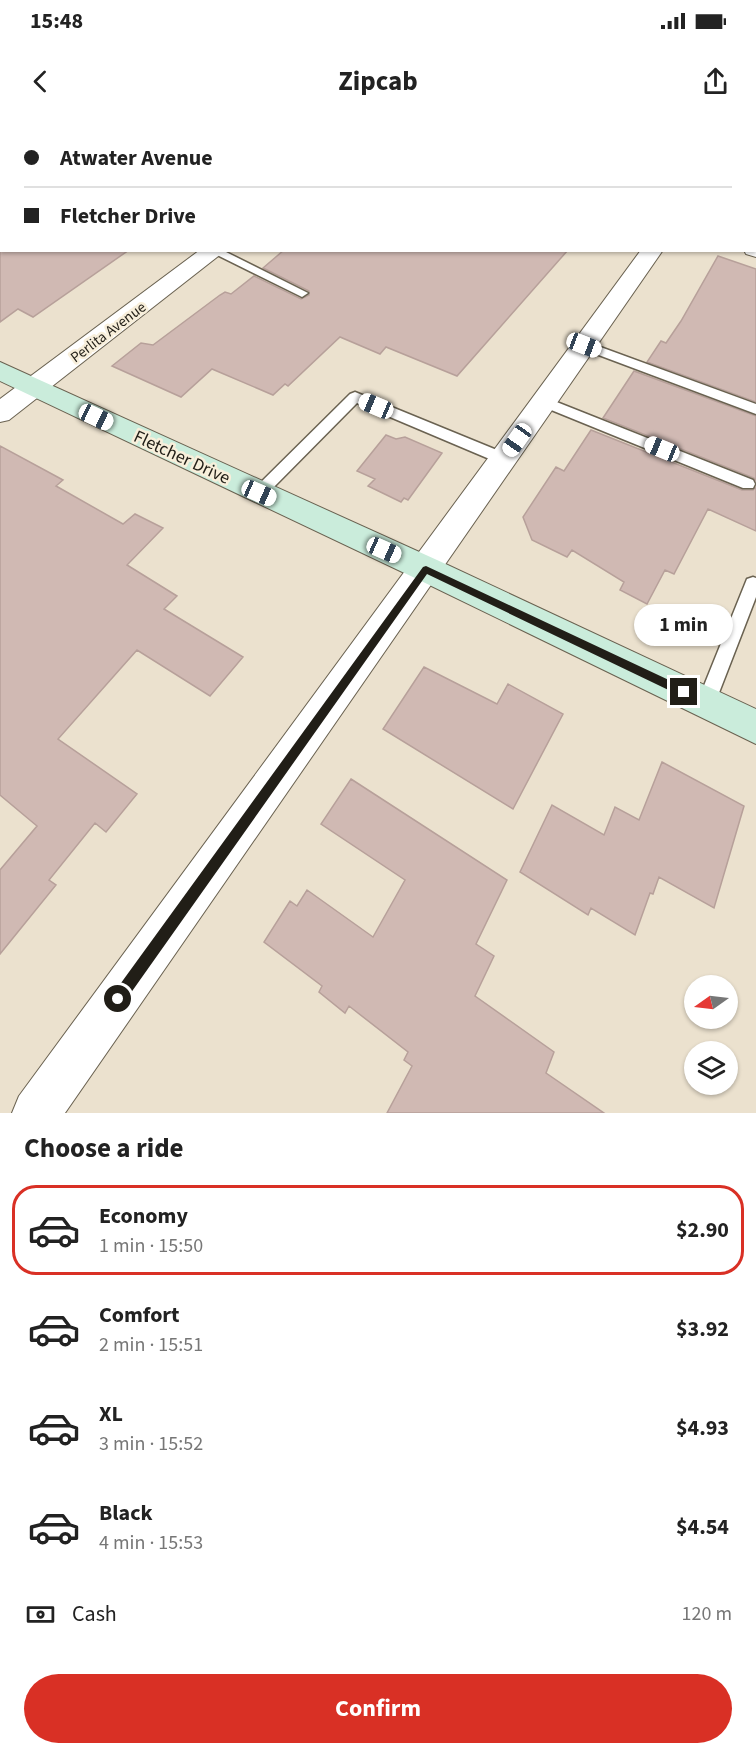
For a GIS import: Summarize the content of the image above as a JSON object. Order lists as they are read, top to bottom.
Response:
{
  "streets": {
    "main road": ["Fletcher Drive"],
    "street": ["Perlita Avenue"]
  },
  "crossings": [
    ["Perlita Avenue", "Fletcher Drive"]
  ],
  "north": "left",
  "page": {
    "status": "15:48",
    "header": "Zipcab",
    "banner": ["Atwater Avenue", "Fletcher Drive"],
    "bubble": "1 min",
    "heading": "Choose a ride",
    "list": [
      {
        "name": "Economy",
        "note": "1 min · 15:50",
        "value": "$2.90"
      },
      {
        "name": "Comfort",
        "note": "2 min · 15:51",
        "value": "$3.92"
      },
      {
        "name": "XL",
        "note": "3 min · 15:52",
        "value": "$4.93"
      },
      {
        "name": "Black",
        "note": "4 min · 15:53",
        "value": "$4.54"
      }
    ],
    "pay": ["Cash", "120 m"],
    "buttons": "Confirm"
  }
}
